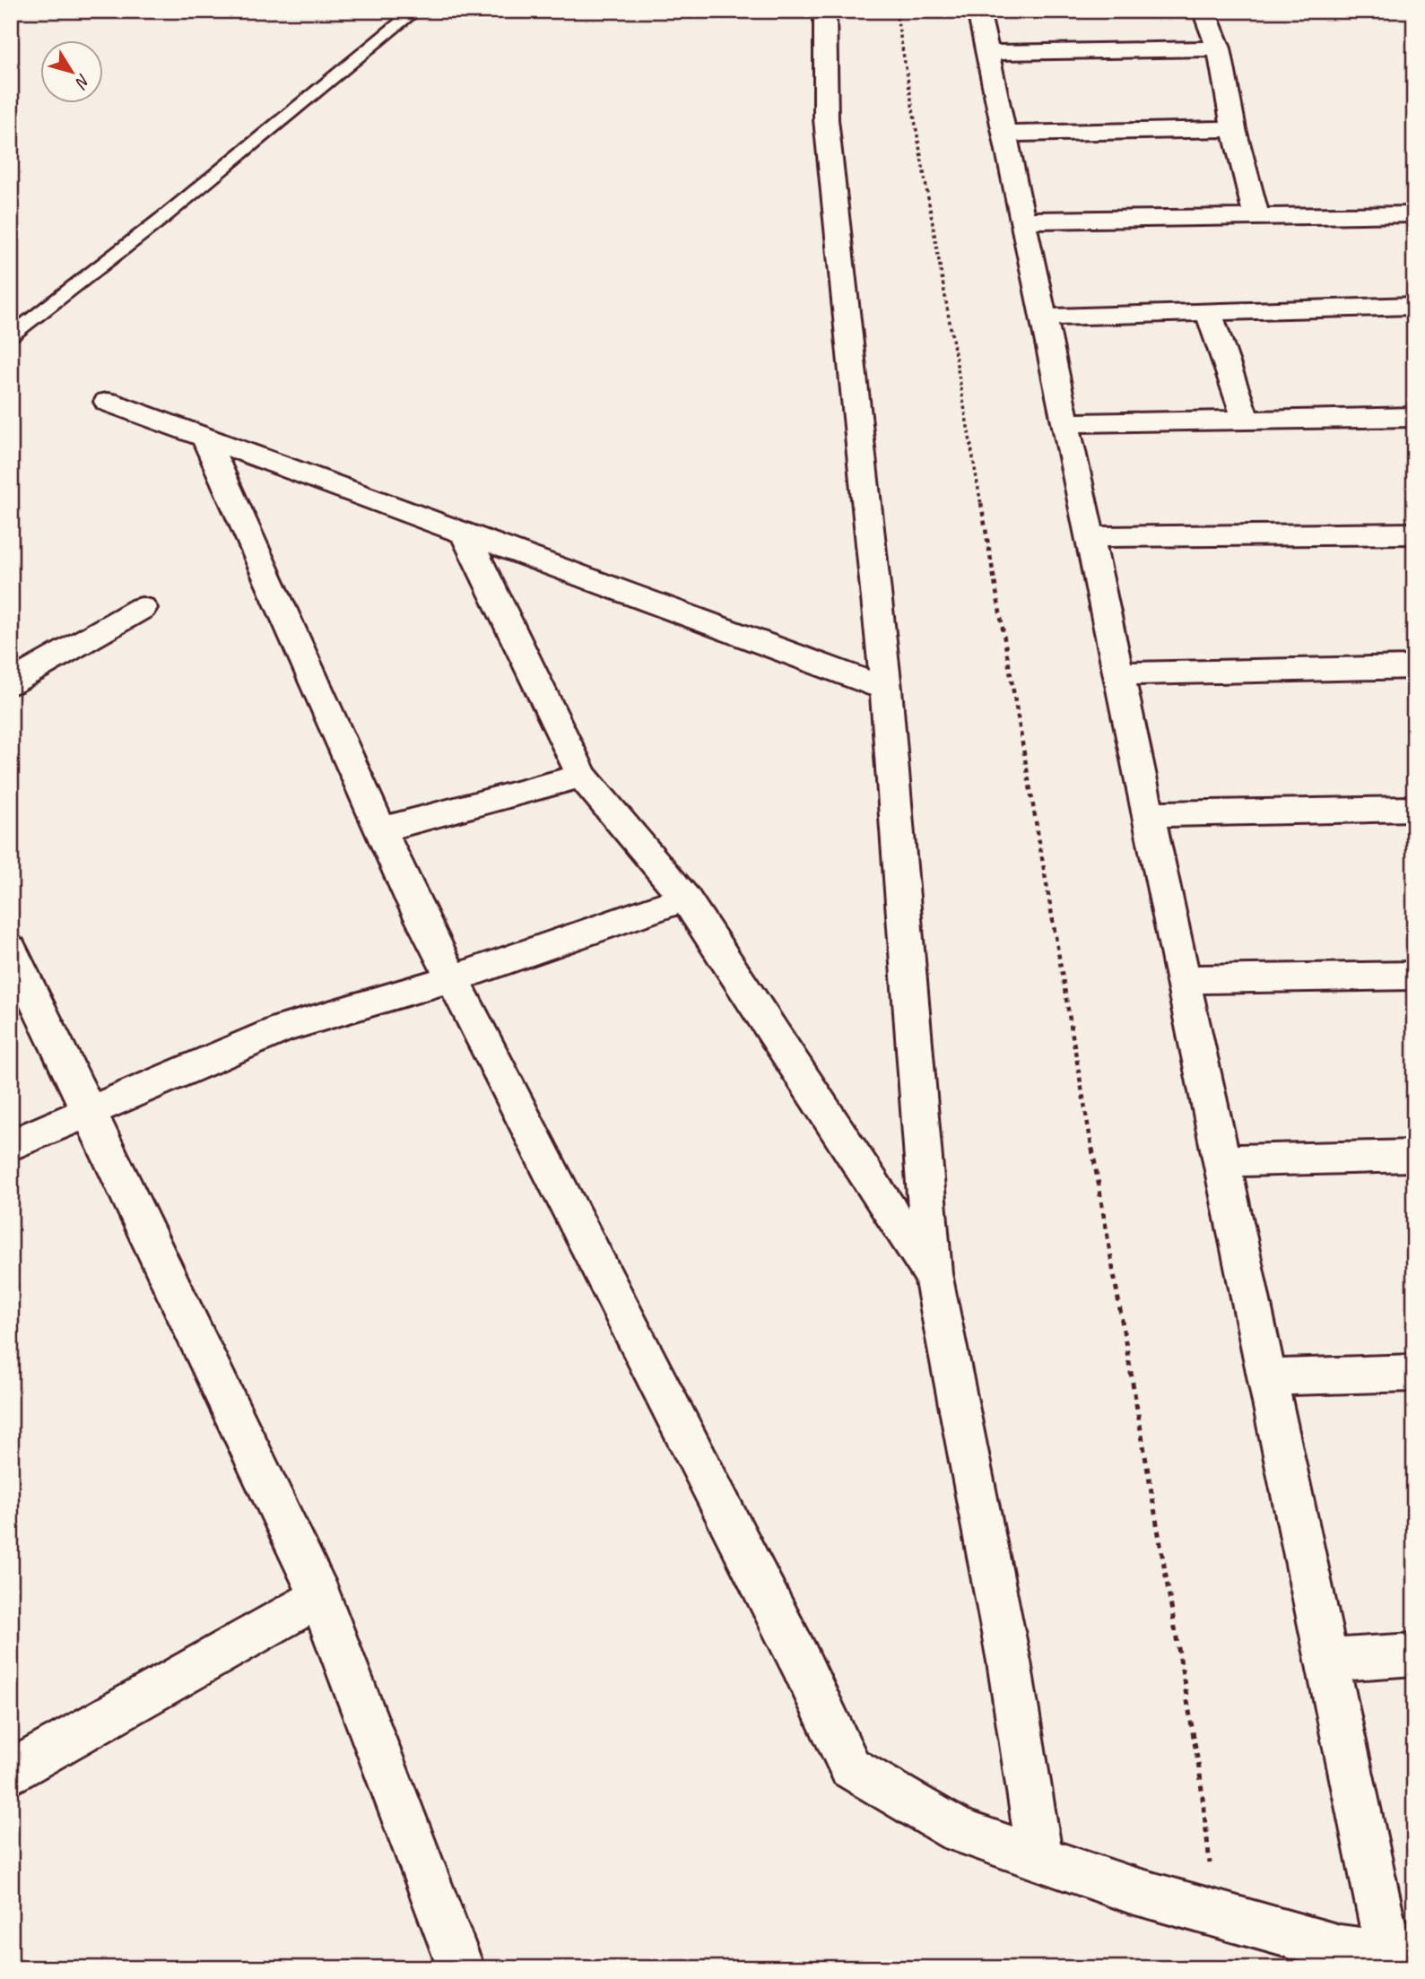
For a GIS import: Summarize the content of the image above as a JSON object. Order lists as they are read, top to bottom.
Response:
{
  "north": "bottom right"
}
